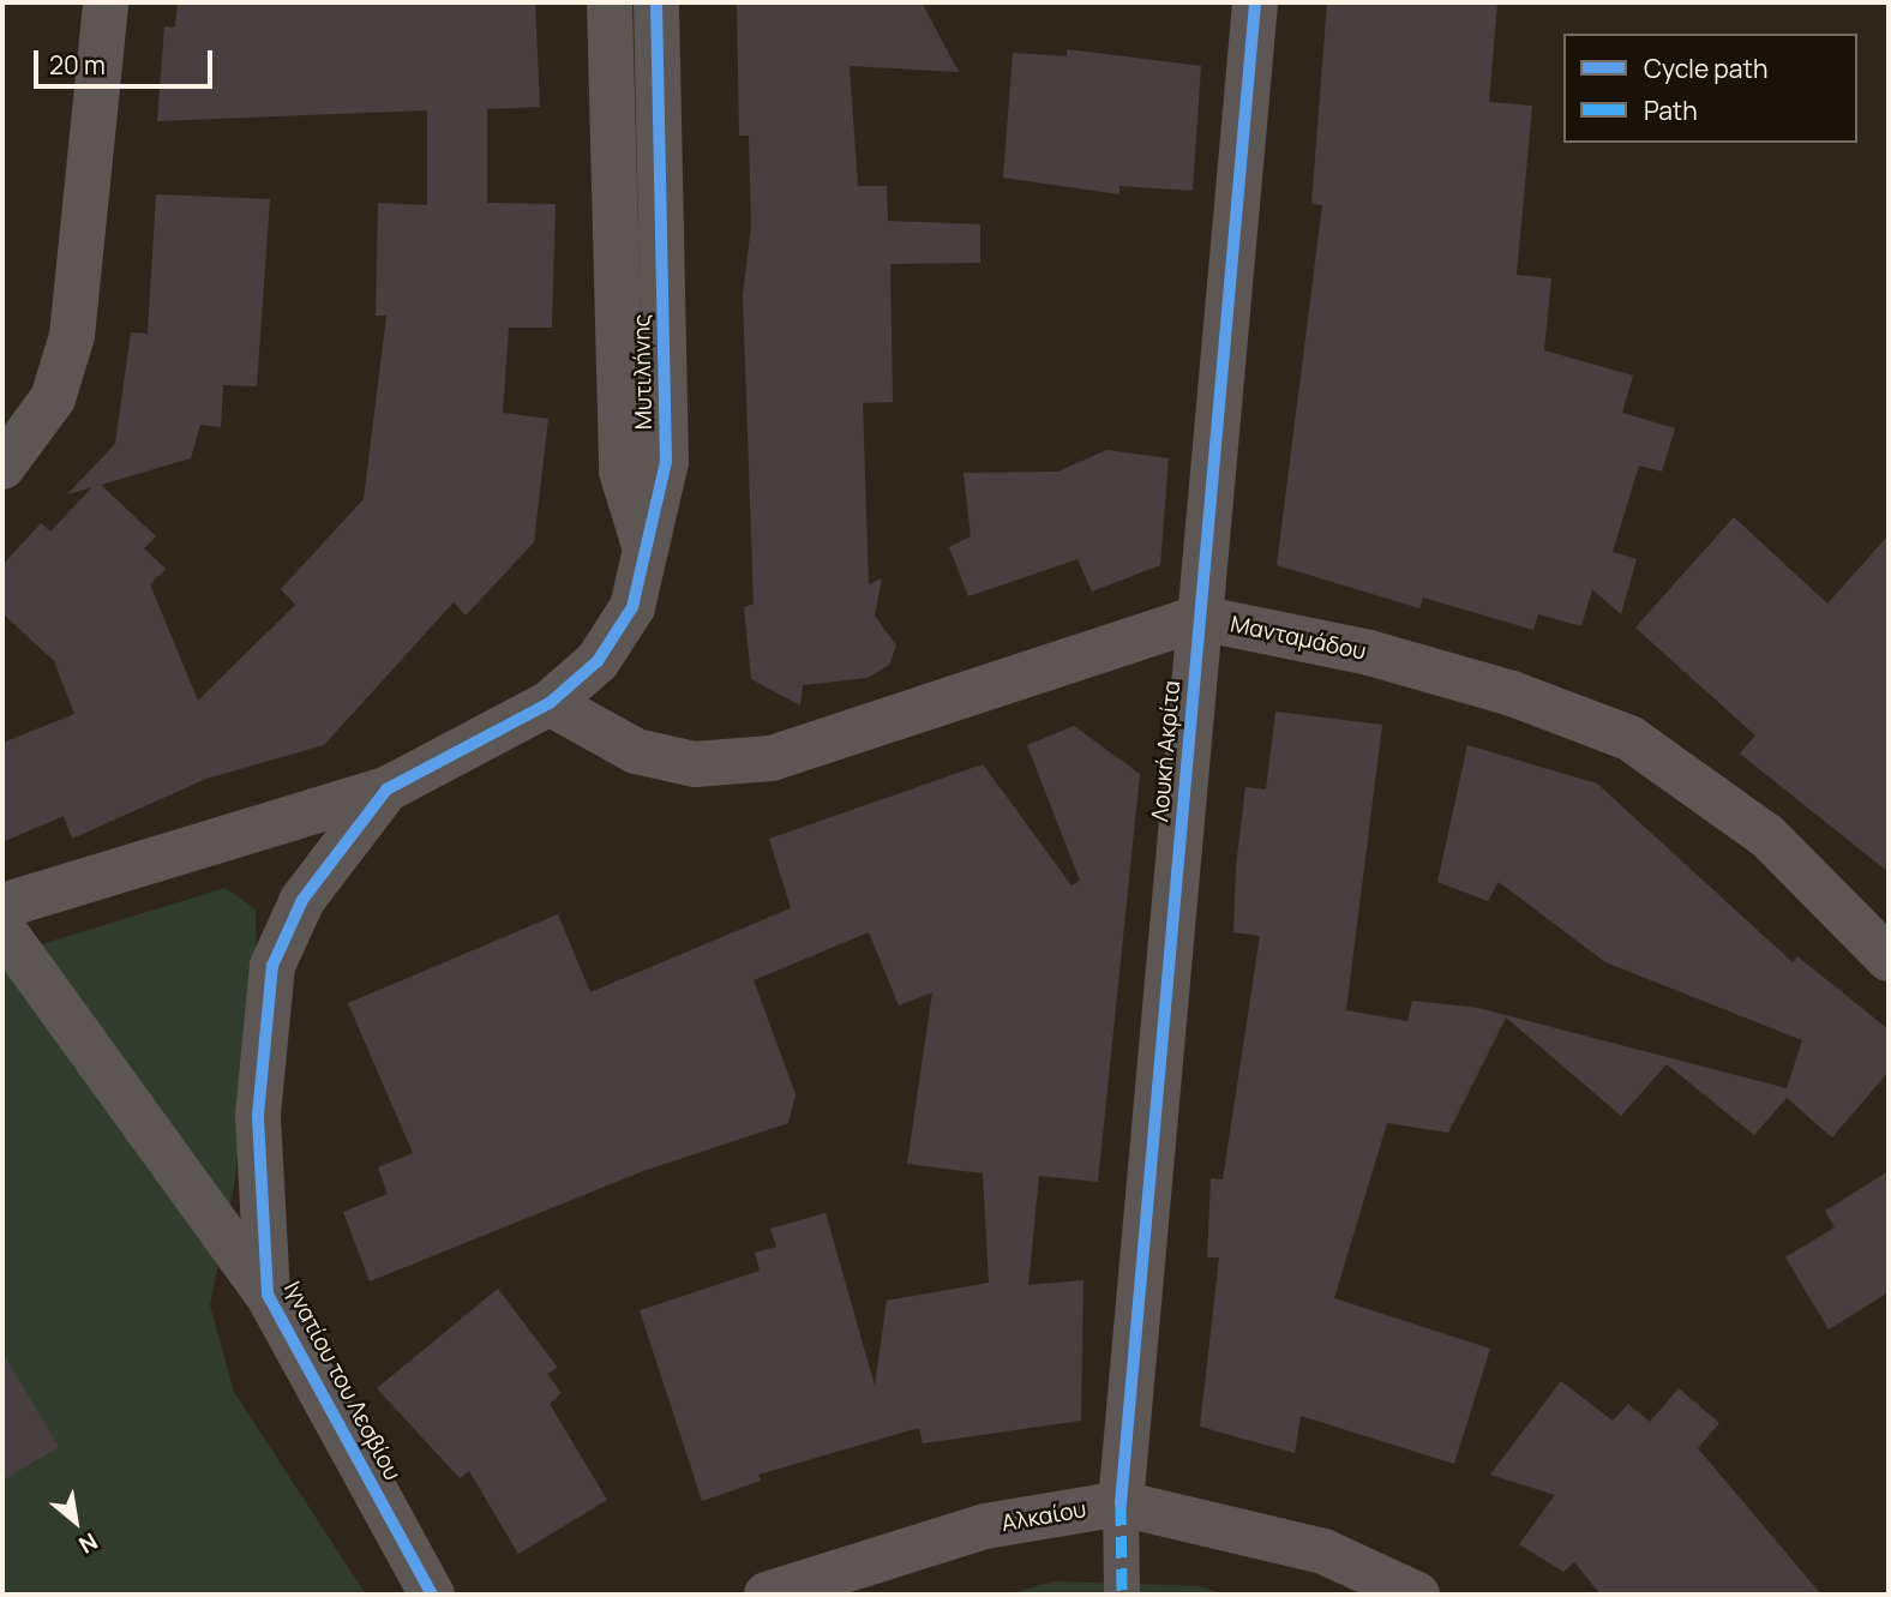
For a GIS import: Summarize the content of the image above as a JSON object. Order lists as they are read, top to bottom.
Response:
{
  "streets": {
    "street": [
      "Μυτιλήνης",
      "Μανταμάδου",
      "Λουκή Ακρίτα",
      "Ιγνατίου του Λεσβίου",
      "Αλκαίου"
    ]
  },
  "crossings": [
    ["Μυτιλήνης", "Μανταμάδου"],
    ["Μυτιλήνης", "Ιγνατίου του Λεσβίου"],
    ["Μανταμάδου", "Λουκή Ακρίτα"],
    ["Μανταμάδου", "Ιγνατίου του Λεσβίου"],
    ["Λουκή Ακρίτα", "Αλκαίου"]
  ],
  "legend": ["Cycle path", "Path"],
  "scale_bar": "20 m",
  "north": "bottom right"
}
